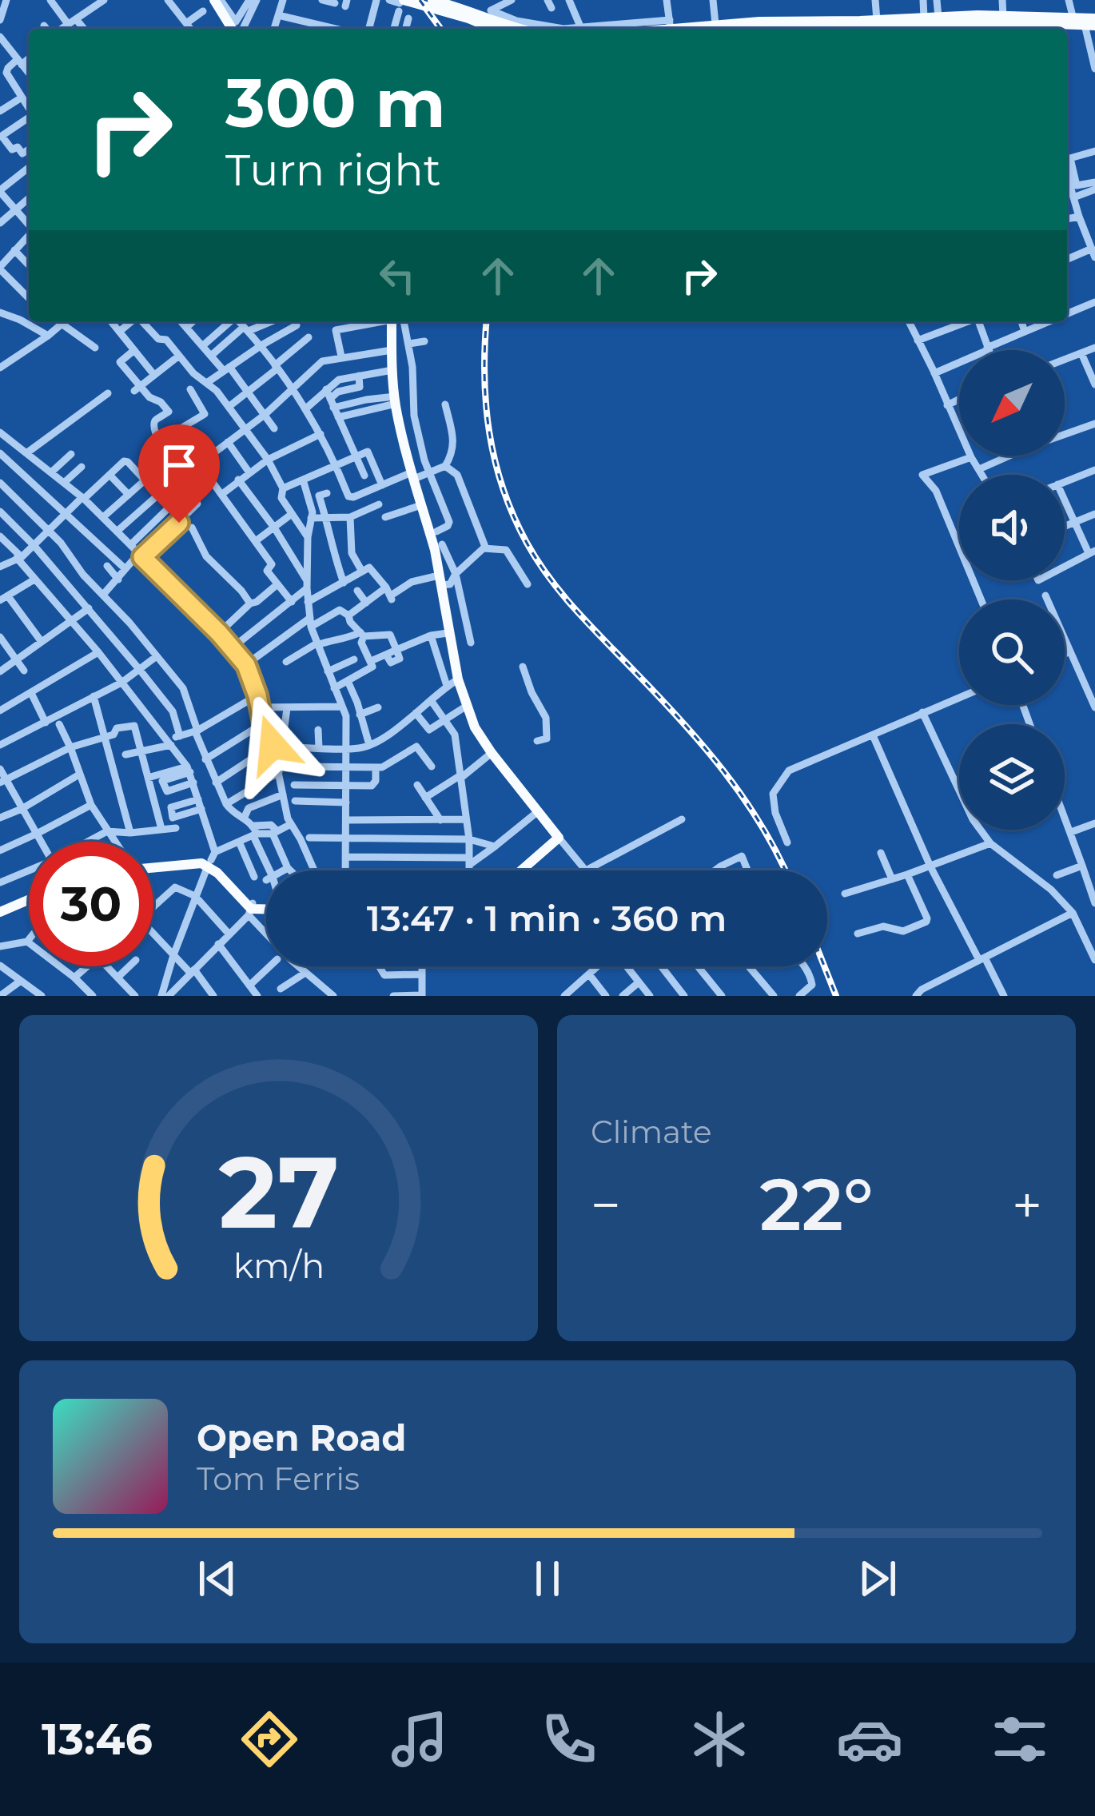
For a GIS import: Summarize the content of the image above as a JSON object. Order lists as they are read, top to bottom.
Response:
{
  "north": "bottom left",
  "page": {
    "turn": ["300 m", "Turn right"],
    "limit": "30",
    "trip": "13:47 · 1 min · 360 m",
    "tile": "Climate",
    "heat": ["−", "22°", "+"],
    "song": ["Open Road", "Tom Ferris"],
    "tabs": "13:46",
    "gauge": ["27", "km/h"]
  }
}
